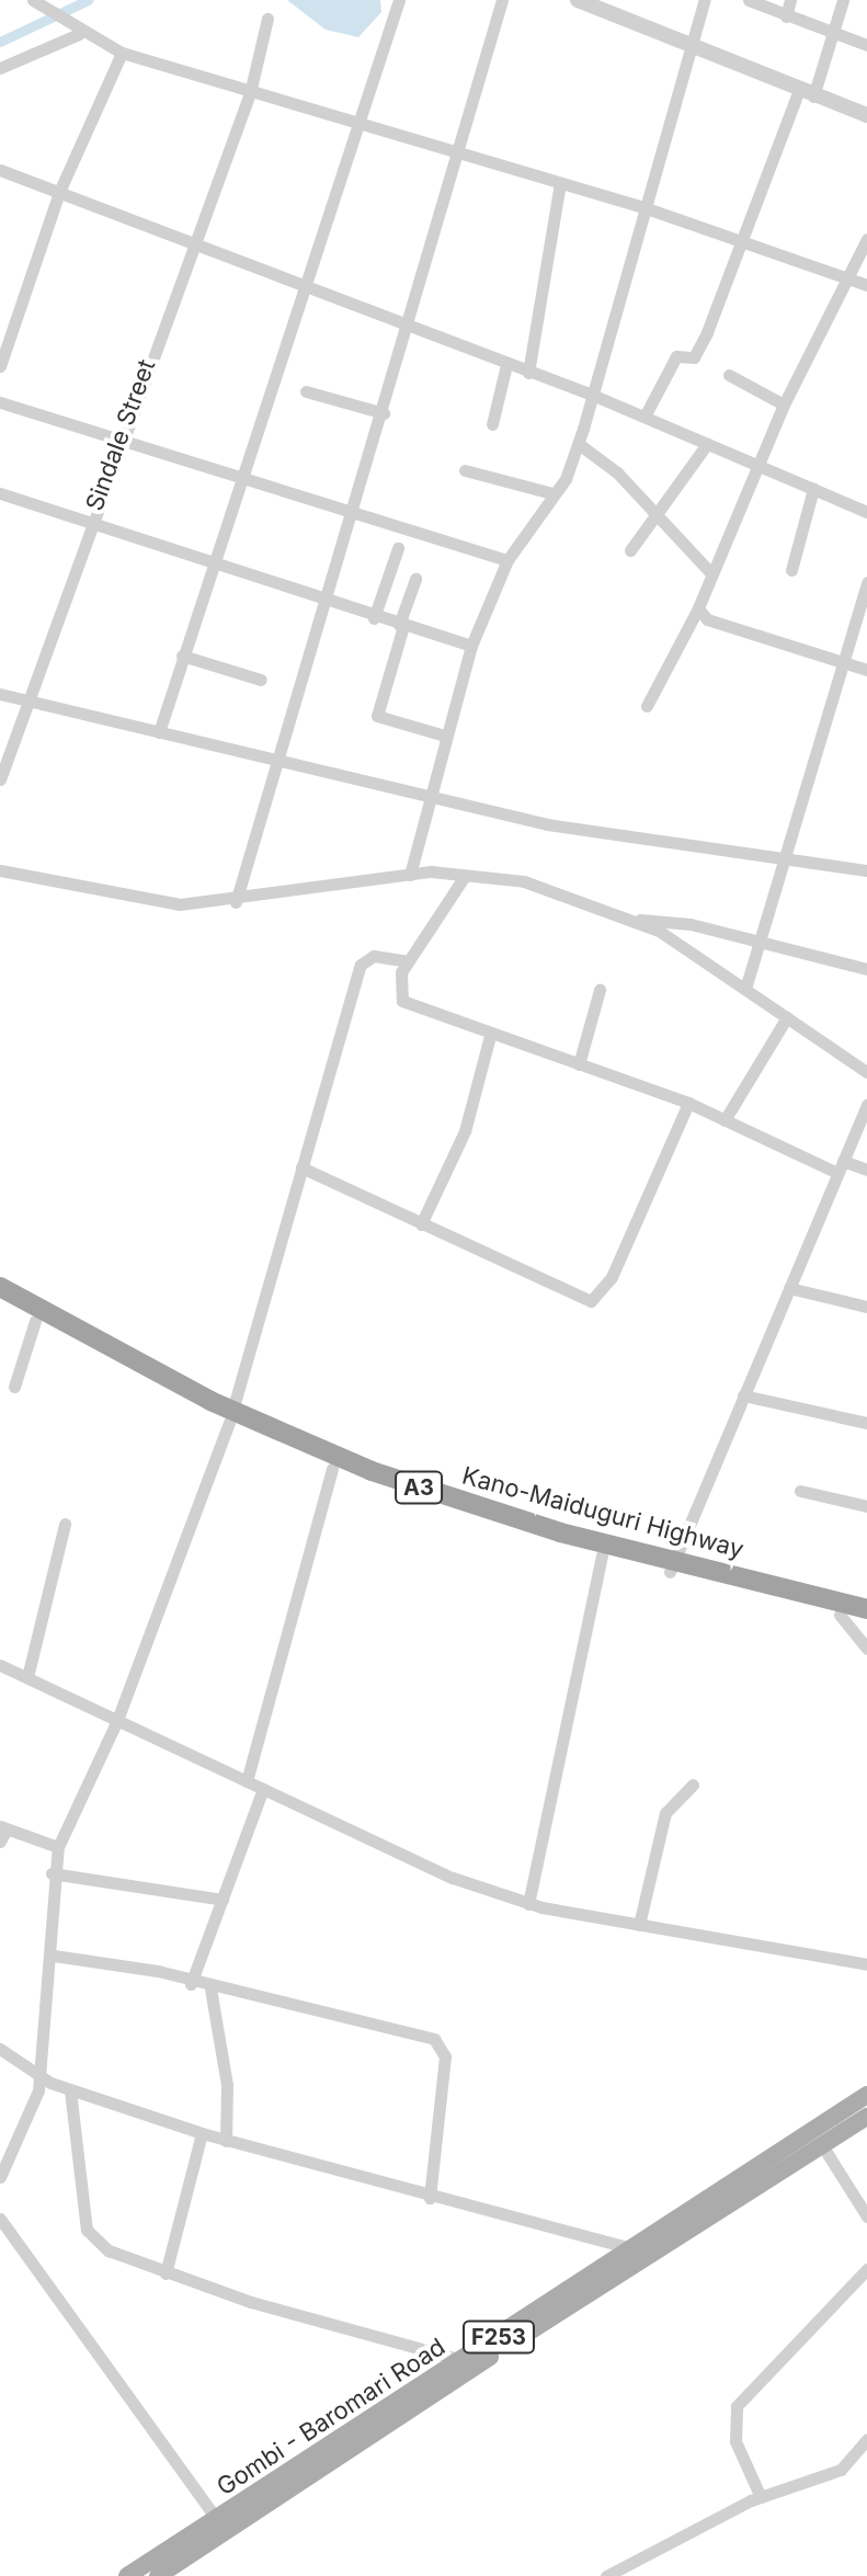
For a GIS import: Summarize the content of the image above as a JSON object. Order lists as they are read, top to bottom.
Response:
{
  "streets": {
    "highway": ["A3", "Kano-Maiduguri Highway"],
    "main road": ["F253", "Gombi - Baromari Road"],
    "street": ["Sindale Street"]
  }
}
